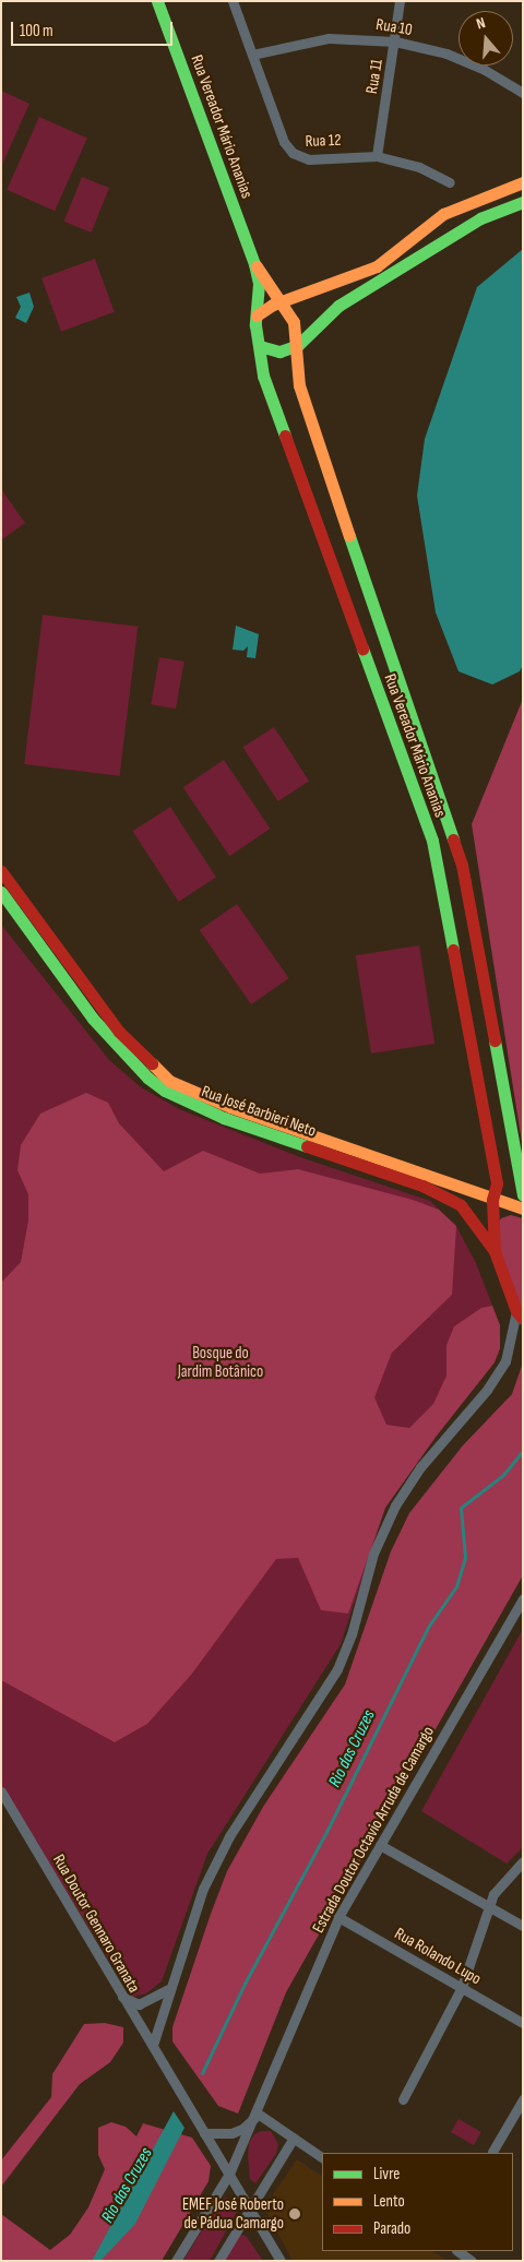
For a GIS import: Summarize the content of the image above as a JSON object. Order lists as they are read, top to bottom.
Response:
{
  "streets": {
    "street": [
      "Rua 10",
      "Rua 11",
      "Rua Vereador Mário Ananias",
      "Rua 12",
      "Rua José Barbieri Neto",
      "Estrada Doutor Octavio Arruda de Camargo",
      "Rua Doutor Gennaro Granata",
      "Rua Rolando Lupo"
    ]
  },
  "crossings": [
    ["Rua 10", "Rua 11"],
    ["Rua 10", "Rua 12"],
    ["Rua 11", "Rua 12"],
    ["Rua Vereador Mário Ananias", "Rua José Barbieri Neto"],
    ["Estrada Doutor Octavio Arruda de Camargo", "Rua Rolando Lupo"]
  ],
  "water": ["Rio das Cruzes"],
  "parks": ["Bosque do Jardim Botânico"],
  "places": ["EMEF José Roberto de Pádua Camargo"],
  "legend": ["Livre", "Lento", "Parado"],
  "scale_bar": "100 m",
  "north": "top"
}
